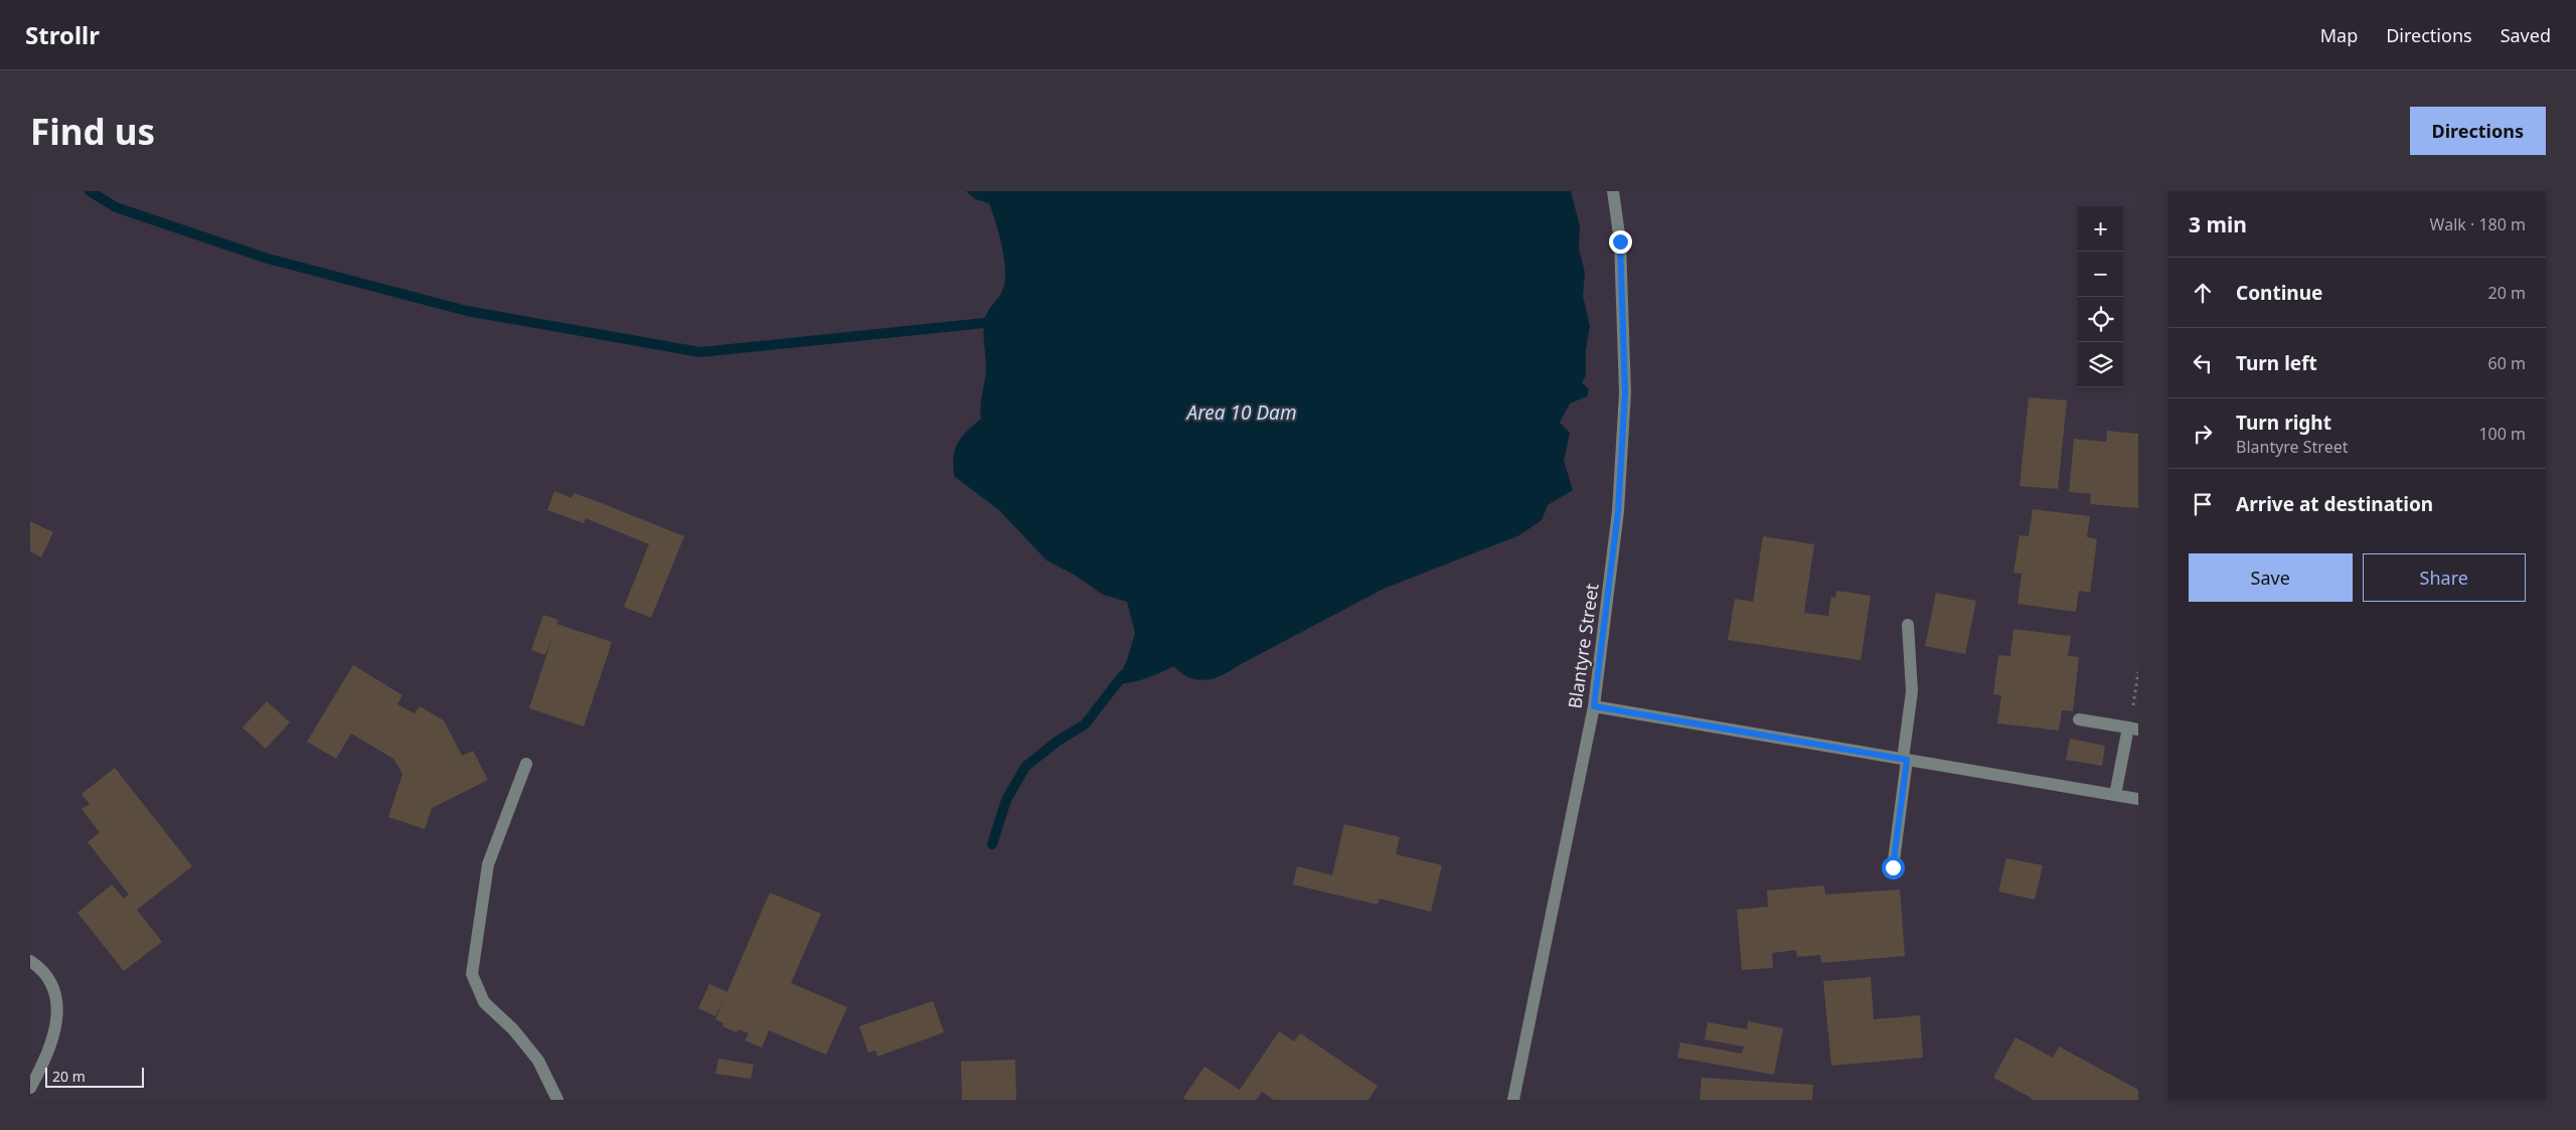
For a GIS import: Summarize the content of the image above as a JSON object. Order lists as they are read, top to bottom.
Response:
{
  "streets": {
    "street": ["Blantyre Street"]
  },
  "water": ["Area 10 Dam"],
  "scale_bar": "20 m",
  "page": {
    "header": "Strollr",
    "nav": ["Map", "Directions", "Saved"],
    "buttons": [
      "Directions",
      ["Save", "Share"]
    ],
    "title": "Find us",
    "heading": ["3 min", "Walk · 180 m"],
    "map_buttons": ["+", "−"],
    "list": [
      ["Continue", "20 m"],
      ["Turn left", "60 m"],
      ["Turn right", "Blantyre Street", "100 m"],
      "Arrive at destination"
    ],
    "scale": "20 m"
  }
}
